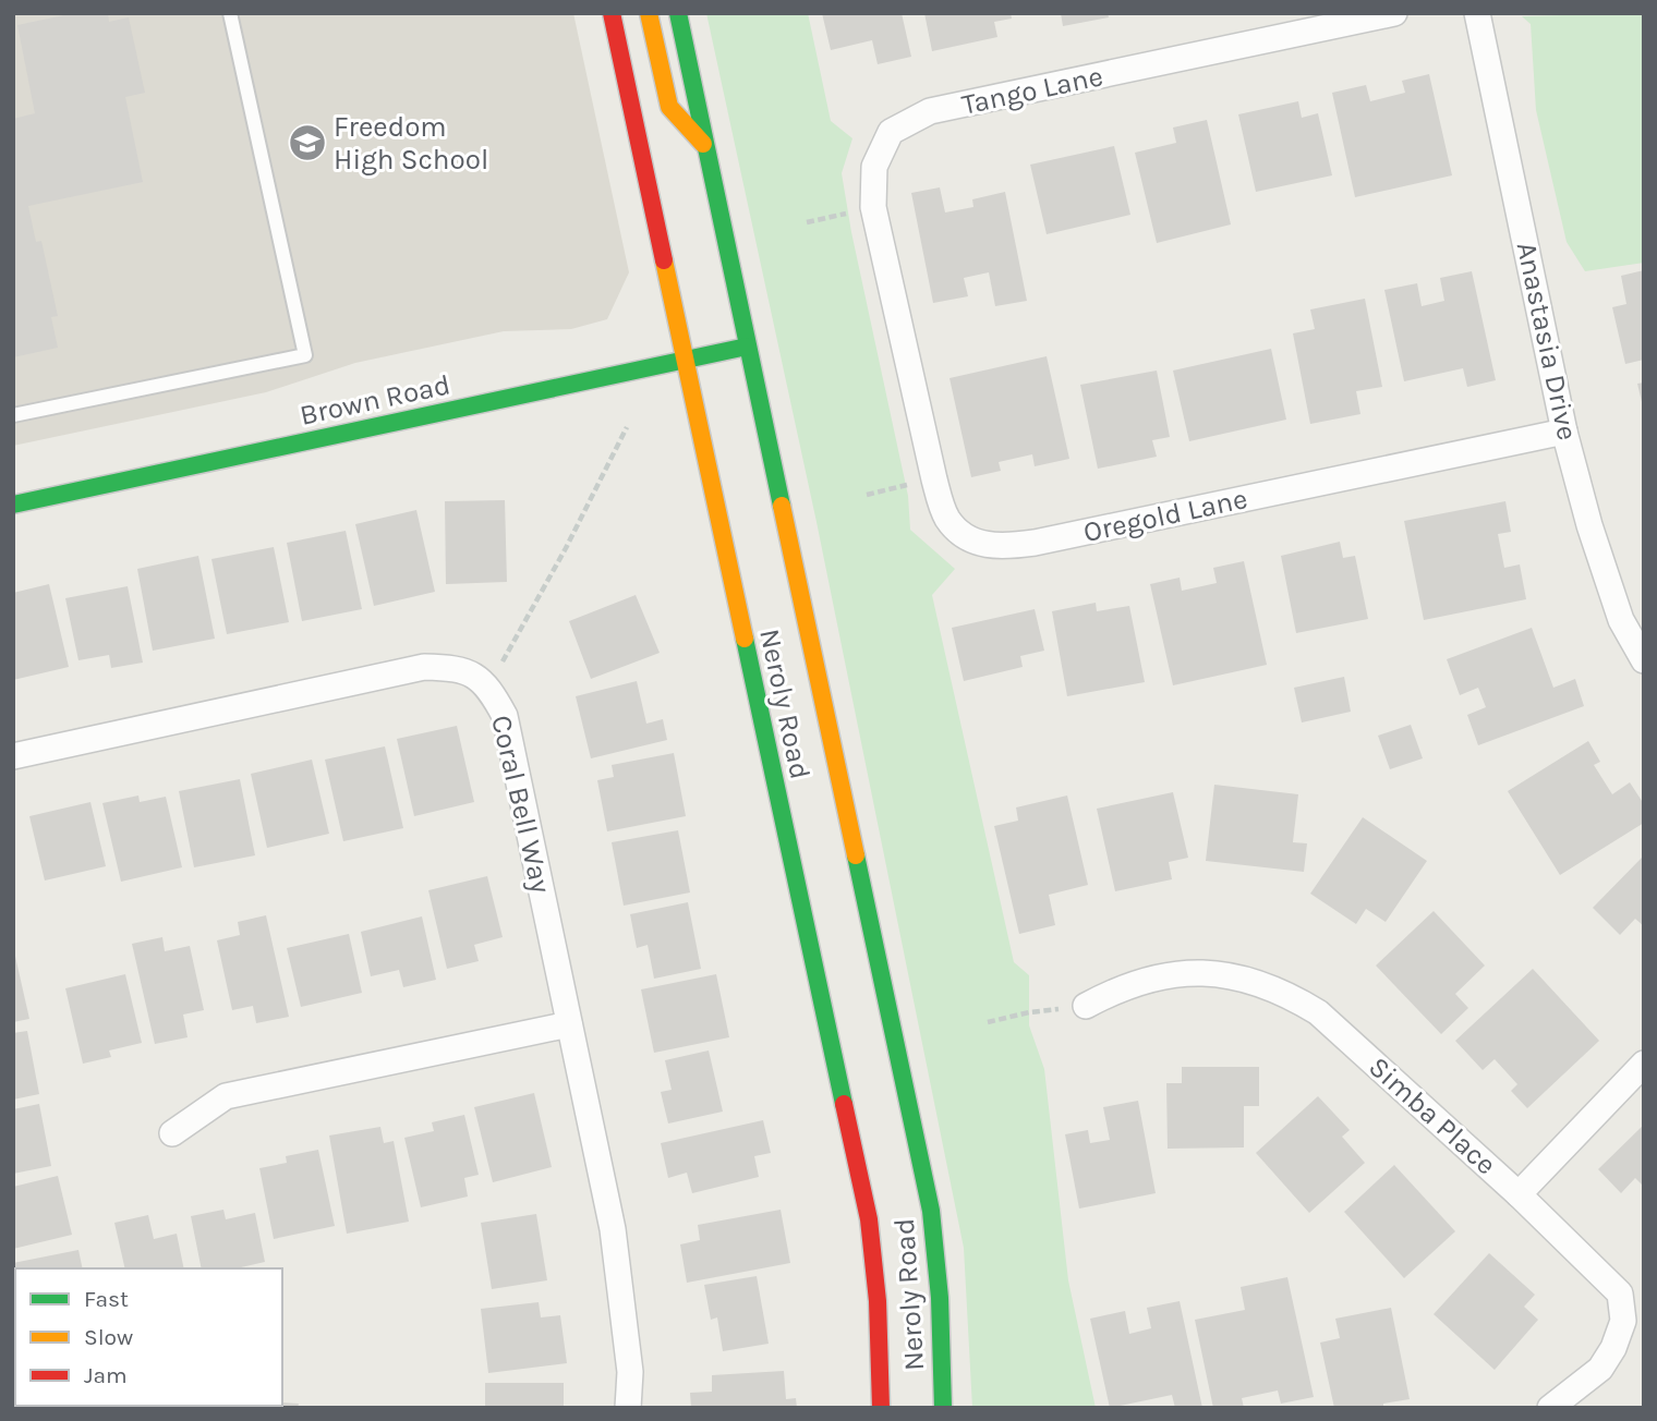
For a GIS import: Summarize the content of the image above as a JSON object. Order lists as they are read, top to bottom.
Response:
{
  "streets": {
    "street": [
      "Tango Lane",
      "Anastasia Drive",
      "Brown Road",
      "Oregold Lane",
      "Neroly Road",
      "Coral Bell Way",
      "Simba Place"
    ]
  },
  "crossings": [
    ["Tango Lane", "Oregold Lane"],
    ["Anastasia Drive", "Oregold Lane"],
    ["Brown Road", "Neroly Road"]
  ],
  "places": {
    "school or university": ["Freedom High School"]
  },
  "legend": ["Fast", "Slow", "Jam"]
}
